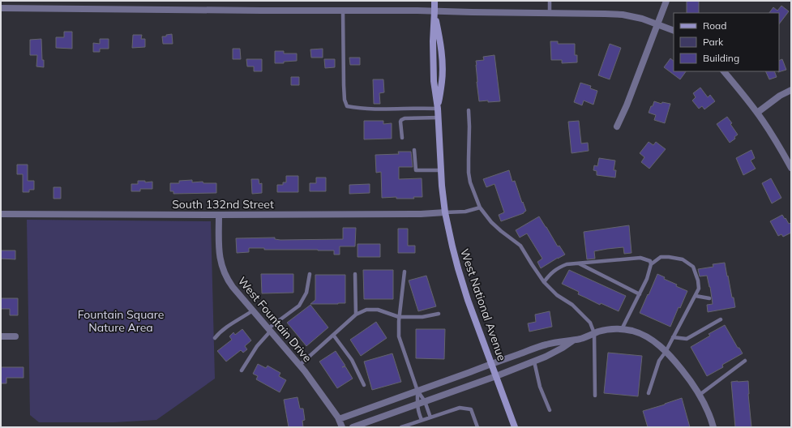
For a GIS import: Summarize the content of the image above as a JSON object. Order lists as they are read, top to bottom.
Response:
{
  "streets": {
    "main road": ["West National Avenue"],
    "street": ["South 132nd Street", "West Fountain Drive"]
  },
  "crossings": [
    ["South 132nd Street", "West National Avenue"],
    ["South 132nd Street", "West Fountain Drive"]
  ],
  "parks": ["Fountain Square Nature Area"],
  "legend": ["Road", "Park", "Building"]
}
